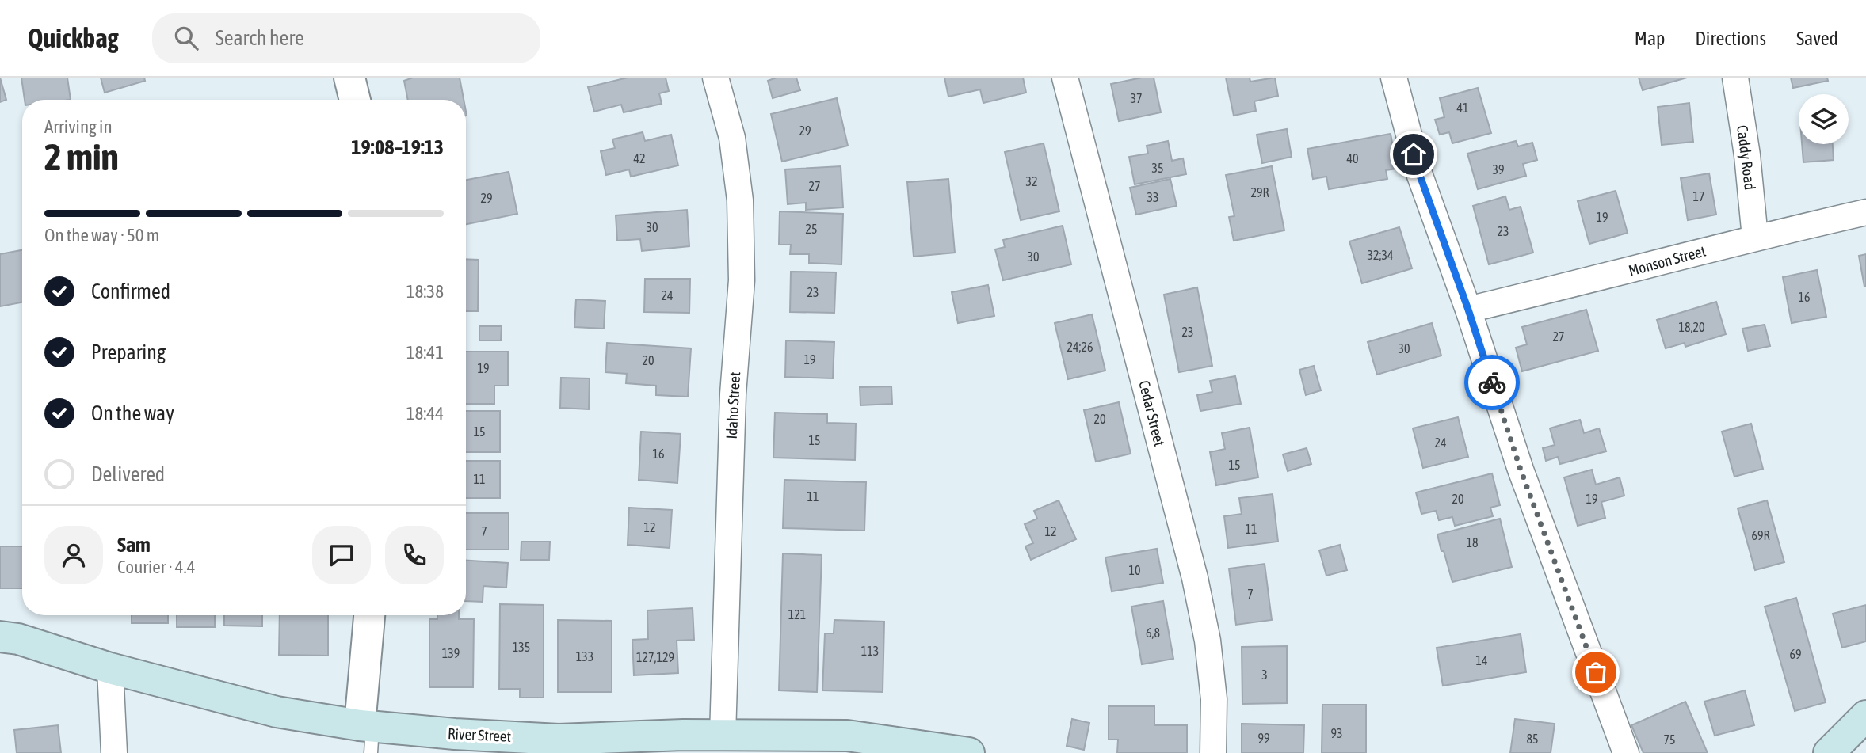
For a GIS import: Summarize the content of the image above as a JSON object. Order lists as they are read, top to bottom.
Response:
{
  "streets": {
    "main road": ["River Street"],
    "street": [
      "Caddy Road",
      "Monson Street",
      "Idaho Street",
      "Cedar Street"
    ]
  },
  "crossings": [
    ["Caddy Road", "Monson Street"],
    ["Idaho Street", "River Street"]
  ],
  "house_numbers": [
    "37",
    "41",
    "29",
    "42",
    "40",
    "35",
    "39",
    "32",
    "27",
    "29R",
    "17",
    "33",
    "29",
    "19",
    "30",
    "25",
    "23",
    "32;34",
    "30",
    "23",
    "24",
    "16",
    "18,20",
    "23",
    "27",
    "24;26",
    "30",
    "19",
    "20",
    "19",
    "20",
    "15",
    "15",
    "24",
    "16",
    "15",
    "11",
    "11",
    "20",
    "19",
    "12",
    "11",
    "7",
    "12",
    "69R",
    "18",
    "10",
    "7",
    "121",
    "6,8",
    "135",
    "113",
    "139",
    "69",
    "133",
    "127,129",
    "14",
    "3",
    "93",
    "99",
    "85",
    "75"
  ],
  "page": {
    "header": "Quickbag",
    "search": "Search here",
    "nav": ["Map", "Directions", "Saved"],
    "heading": ["2 min", "Arriving in", "19:08–19:13"],
    "panel": ["Sam", "Courier · 4.4"],
    "bar": "On the way · 50 m",
    "list": [
      ["Confirmed", "18:38"],
      ["Preparing", "18:41"],
      ["On the way", "18:44"],
      "Delivered"
    ]
  }
}
